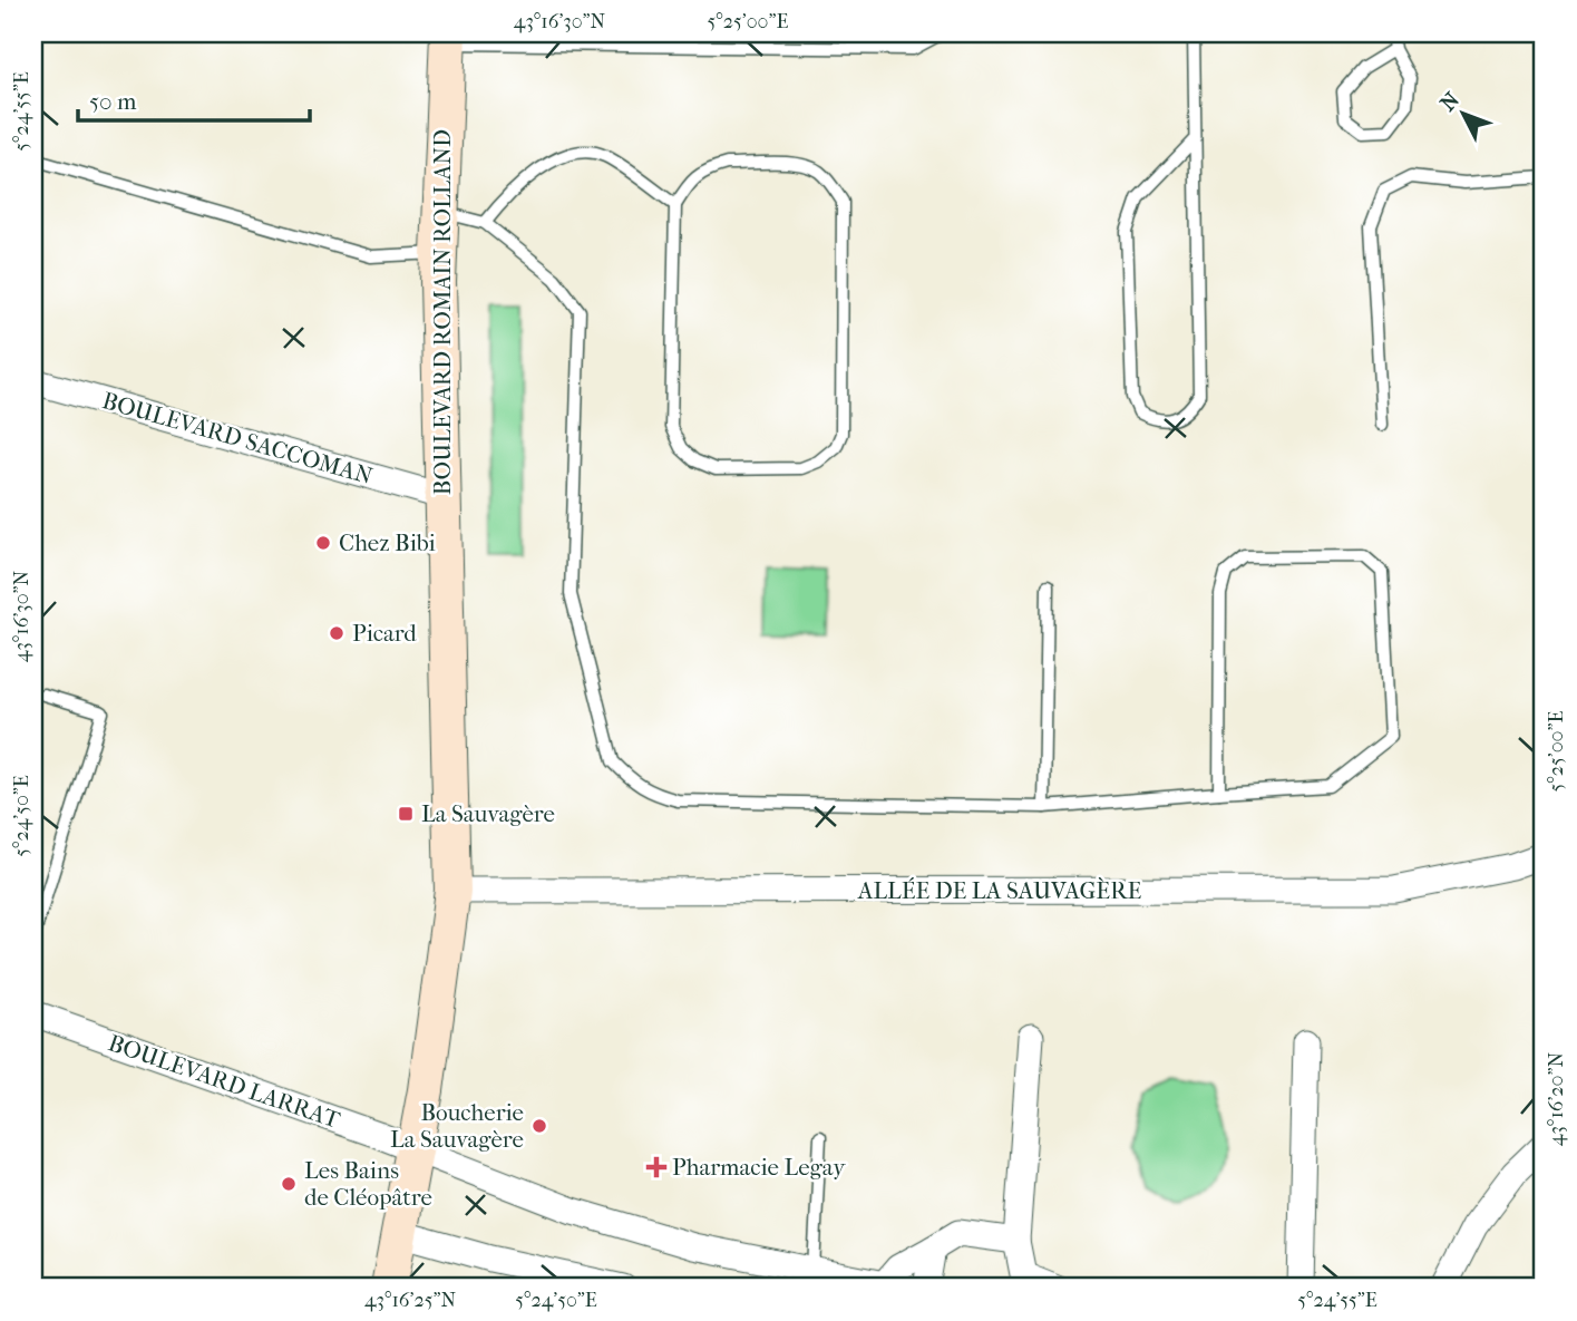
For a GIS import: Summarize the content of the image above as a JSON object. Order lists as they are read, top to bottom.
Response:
{
  "streets": {
    "main road": ["BOULEVARD ROMAIN ROLLAND"],
    "street": ["BOULEVARD SACCOMAN", "ALLÉE DE LA SAUVAGÈRE", "BOULEVARD LARRAT"]
  },
  "crossings": [
    ["BOULEVARD ROMAIN ROLLAND", "BOULEVARD SACCOMAN"],
    ["BOULEVARD ROMAIN ROLLAND", "ALLÉE DE LA SAUVAGÈRE"],
    ["BOULEVARD ROMAIN ROLLAND", "BOULEVARD LARRAT"]
  ],
  "places": {
    "other": [
      "Chez Bibi",
      "Picard",
      "Boucherie La Sauvagère",
      "Les Bains de Cléopâtre"
    ],
    "transit": ["La Sauvagère"],
    "health": ["Pharmacie Legay"]
  },
  "scale_bar": "50 m",
  "north": "top left",
  "coordinates": [
    "43°16'30\"N",
    "5°25'00\"E",
    "5°24'55\"E",
    "5°24'50\"E",
    "43°16'20\"N",
    "43°16'25\"N"
  ]
}
